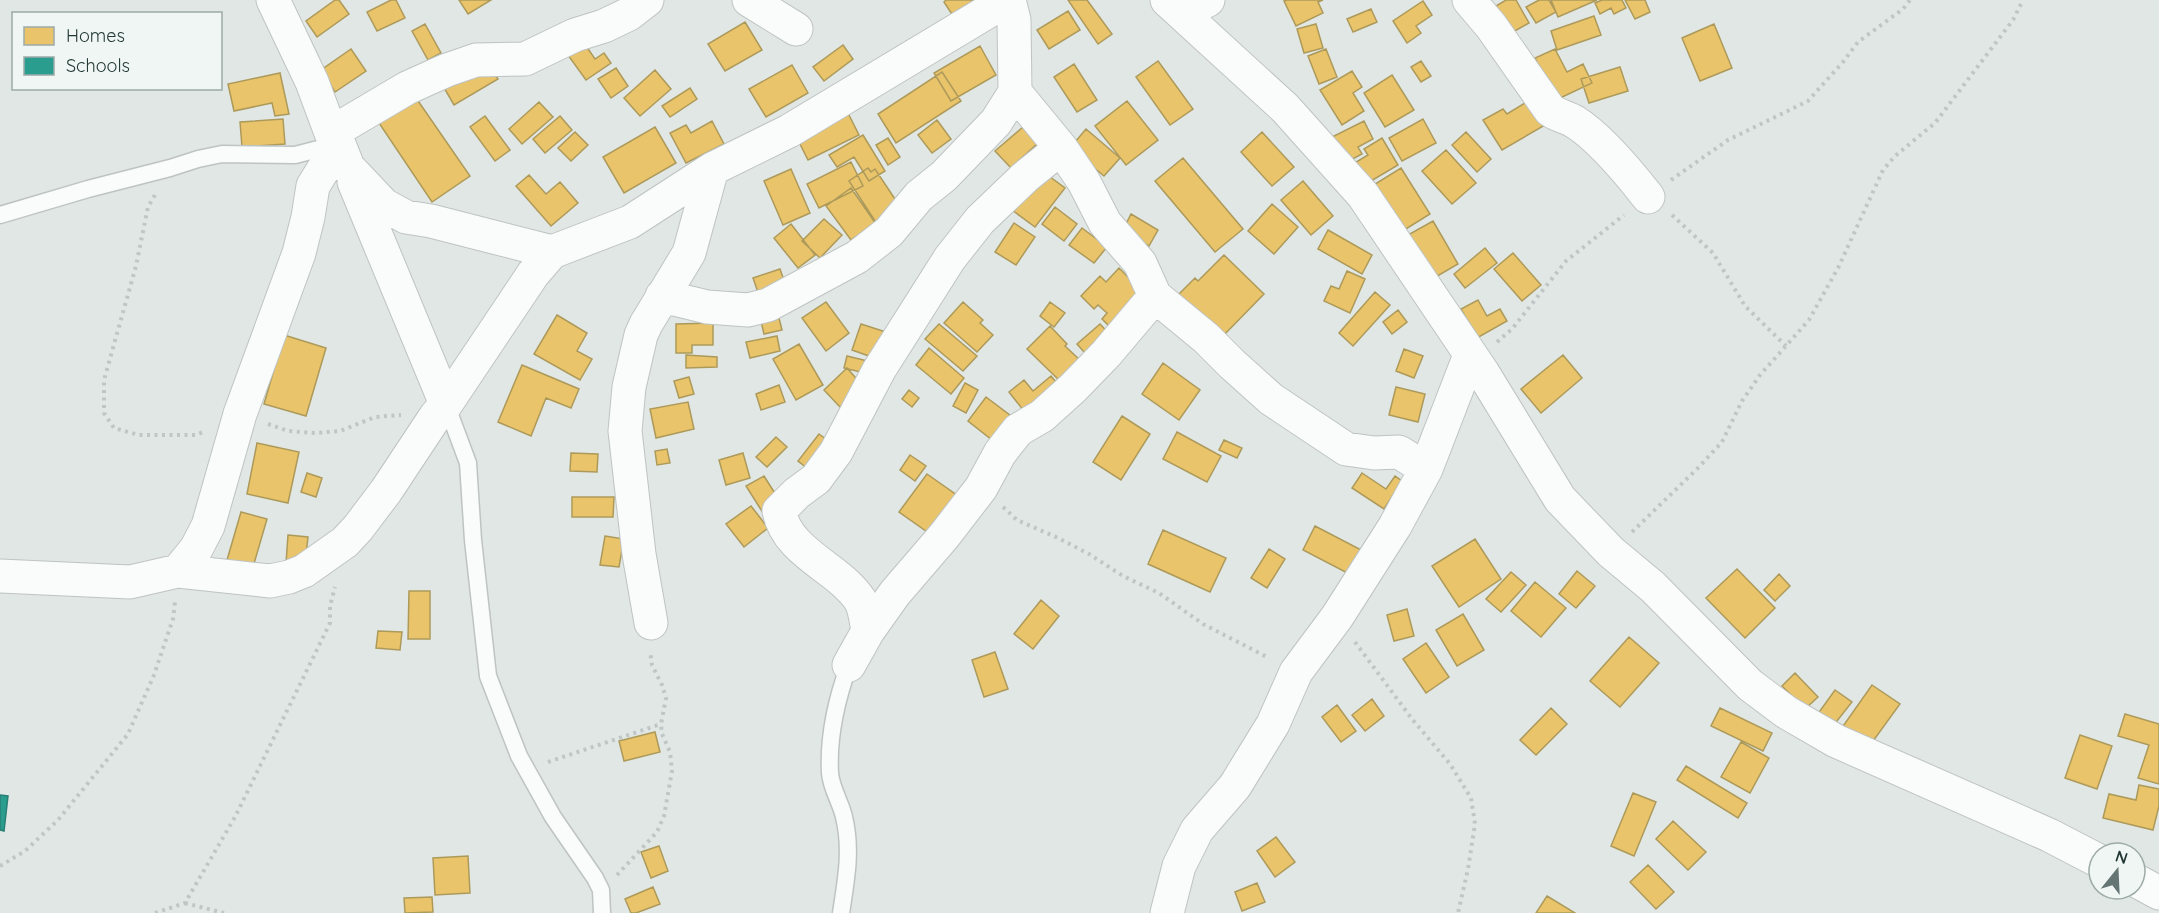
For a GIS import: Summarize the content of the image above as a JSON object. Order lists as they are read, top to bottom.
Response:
{
  "legend": ["Homes", "Schools"],
  "north": "top"
}
